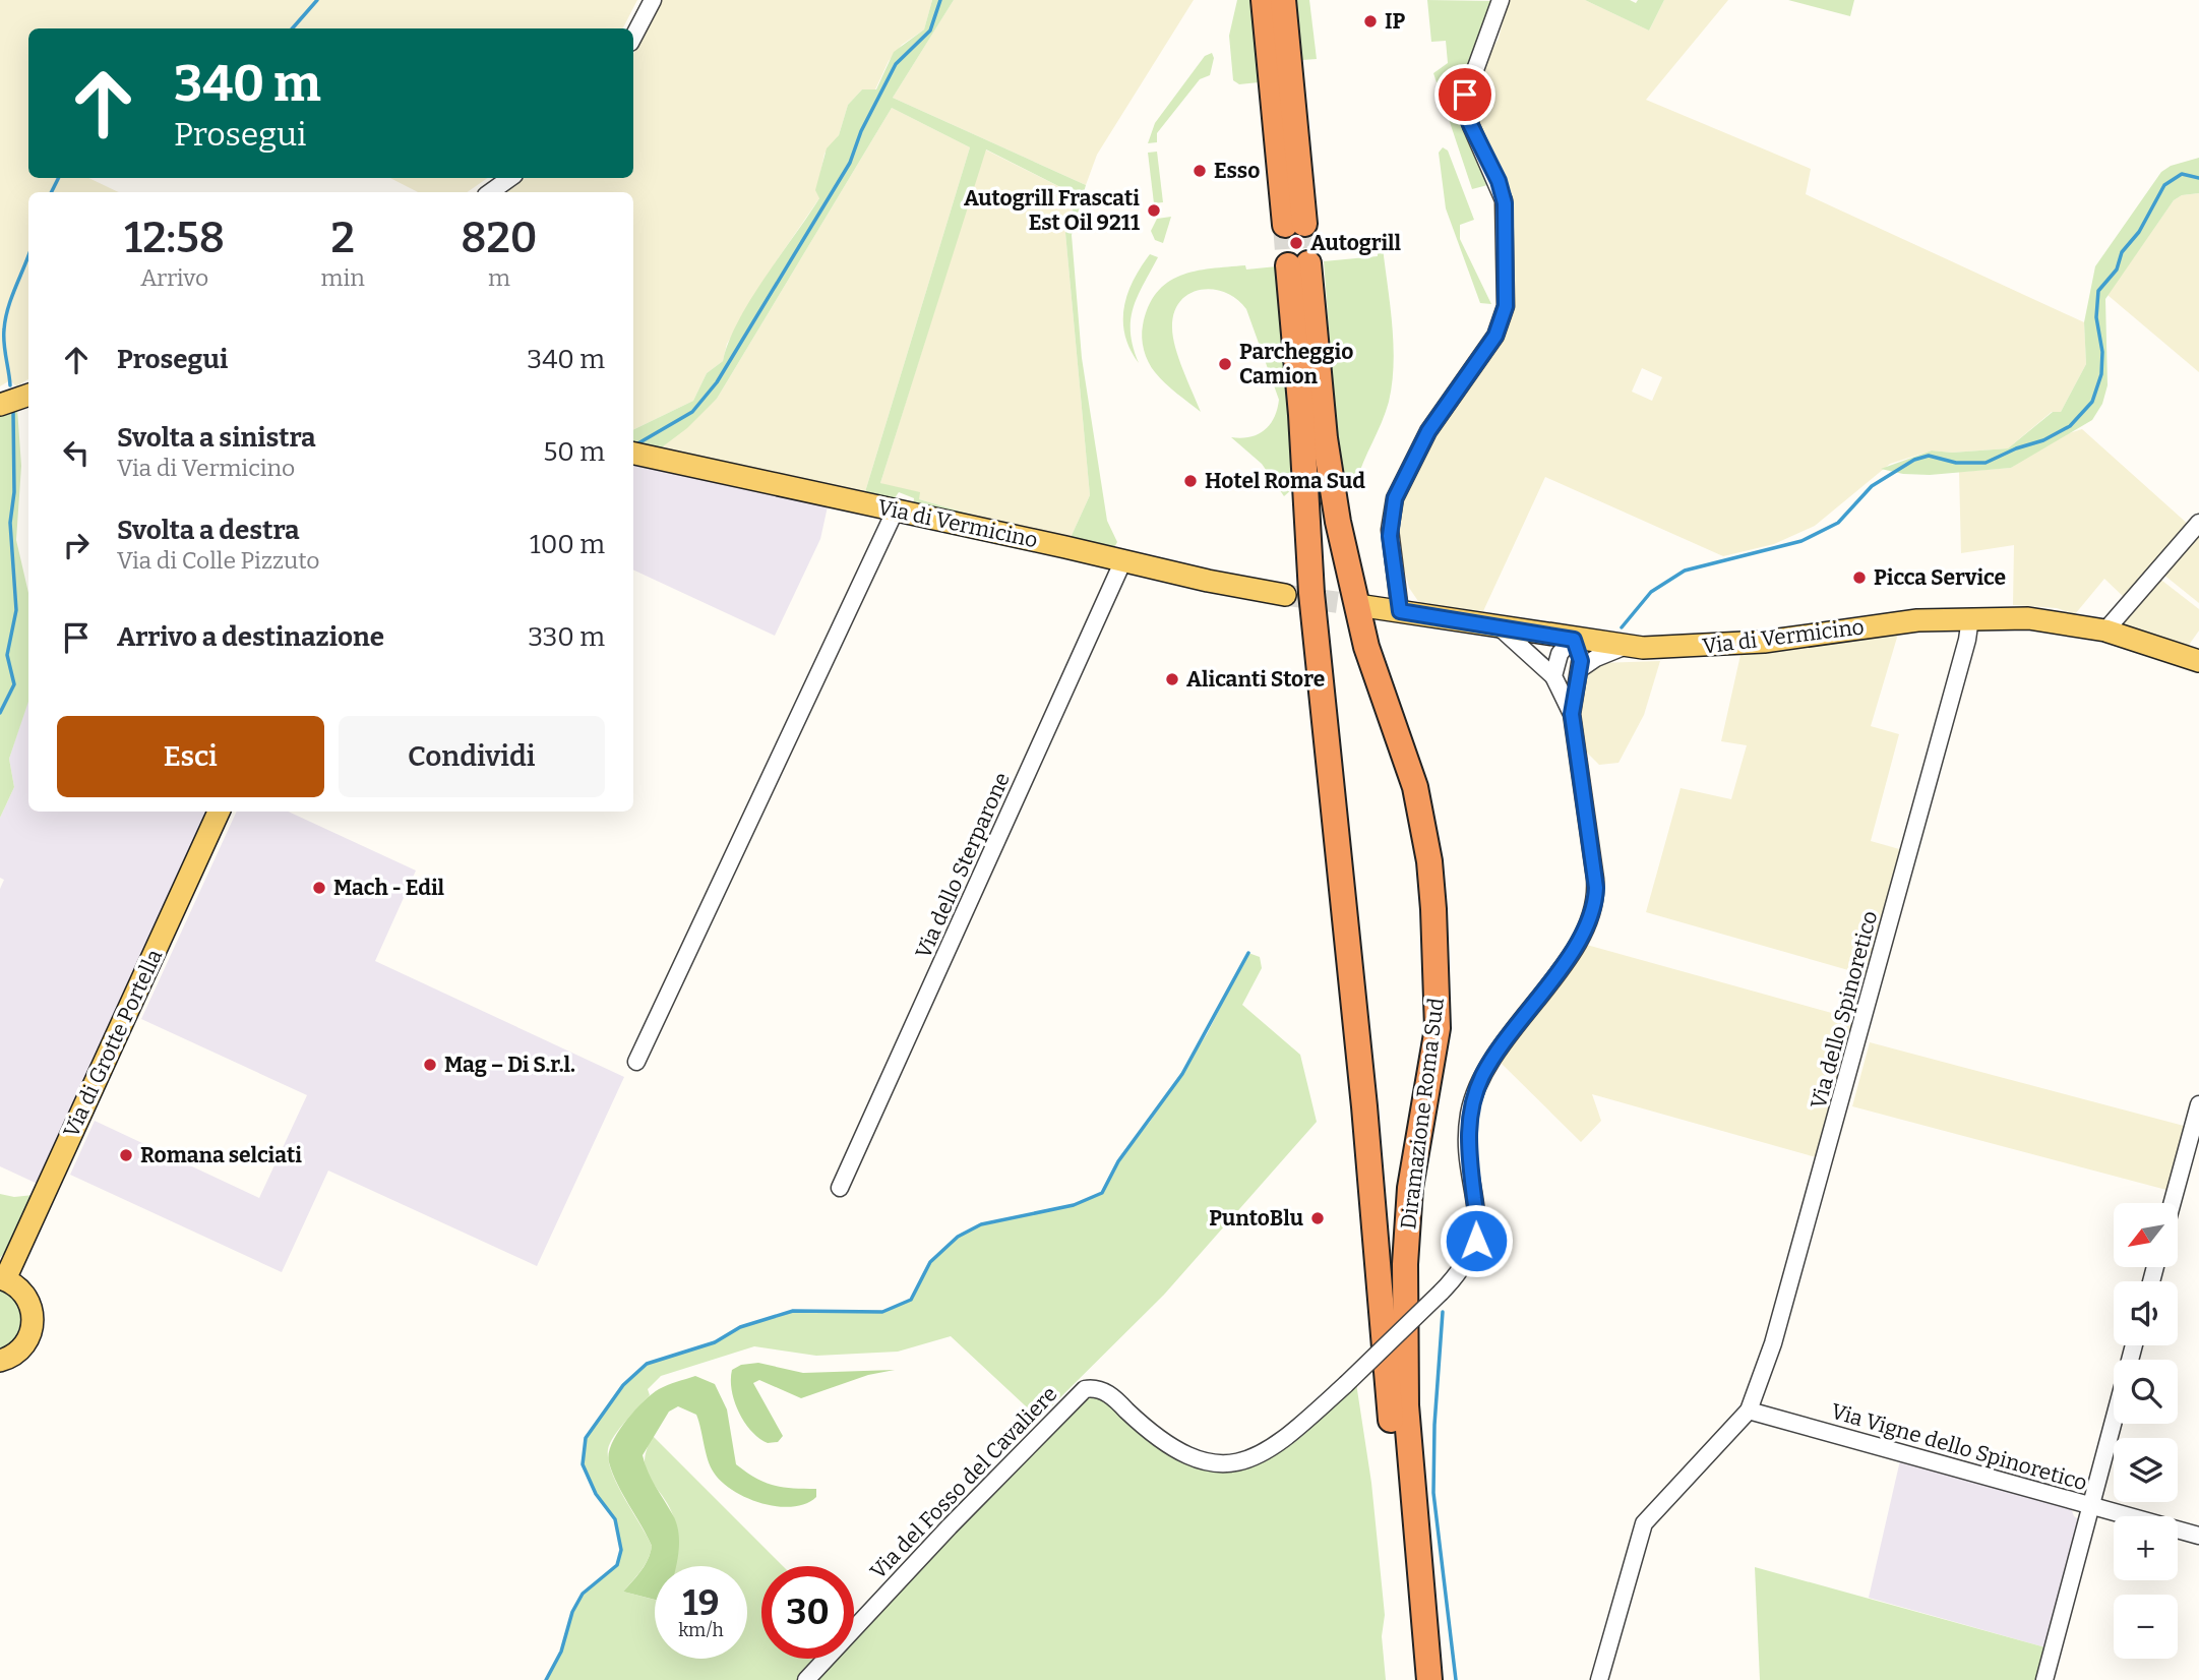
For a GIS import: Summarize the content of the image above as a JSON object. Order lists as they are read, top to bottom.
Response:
{
  "streets": {
    "highway": ["Diramazione Roma Sud"],
    "main road": ["Via di Vermicino", "Via di Grotte Portella"],
    "street": [
      "Via dello Sterparone",
      "Via dello Spinoretico",
      "Via Vigne dello Spinoretico",
      "Via del Fosso del Cavaliere"
    ]
  },
  "crossings": [
    ["Via di Vermicino", "Via dello Sterparone"],
    ["Via di Vermicino", "Via dello Spinoretico"],
    ["Via dello Spinoretico", "Via Vigne dello Spinoretico"]
  ],
  "places": [
    "IP",
    "Esso",
    "Autogrill Frascati Est Oil 9211",
    "Autogrill",
    "Parcheggio Camion",
    "Hotel Roma Sud",
    "Picca Service",
    "Alicanti Store",
    "Mach - Edil",
    "Mag – Di S.r.l.",
    "Romana selciati",
    "PuntoBlu"
  ],
  "north": "bottom left",
  "page": {
    "turn": ["340 m", "Prosegui"],
    "eta": [
      "12:58",
      "Arrivo",
      "2",
      "min",
      "820",
      "m"
    ],
    "list": [
      {
        "name": "Prosegui",
        "value": "340 m"
      },
      {
        "name": "Svolta a sinistra",
        "note": "Via di Vermicino",
        "value": "50 m"
      },
      {
        "name": "Svolta a destra",
        "note": "Via di Colle Pizzuto",
        "value": "100 m"
      },
      {
        "name": "Arrivo a destinazione",
        "value": "330 m"
      }
    ],
    "buttons": ["Esci", "Condividi"],
    "map_buttons": ["+", "−"],
    "speed": "19 km/h",
    "limit": "30"
  }
}
